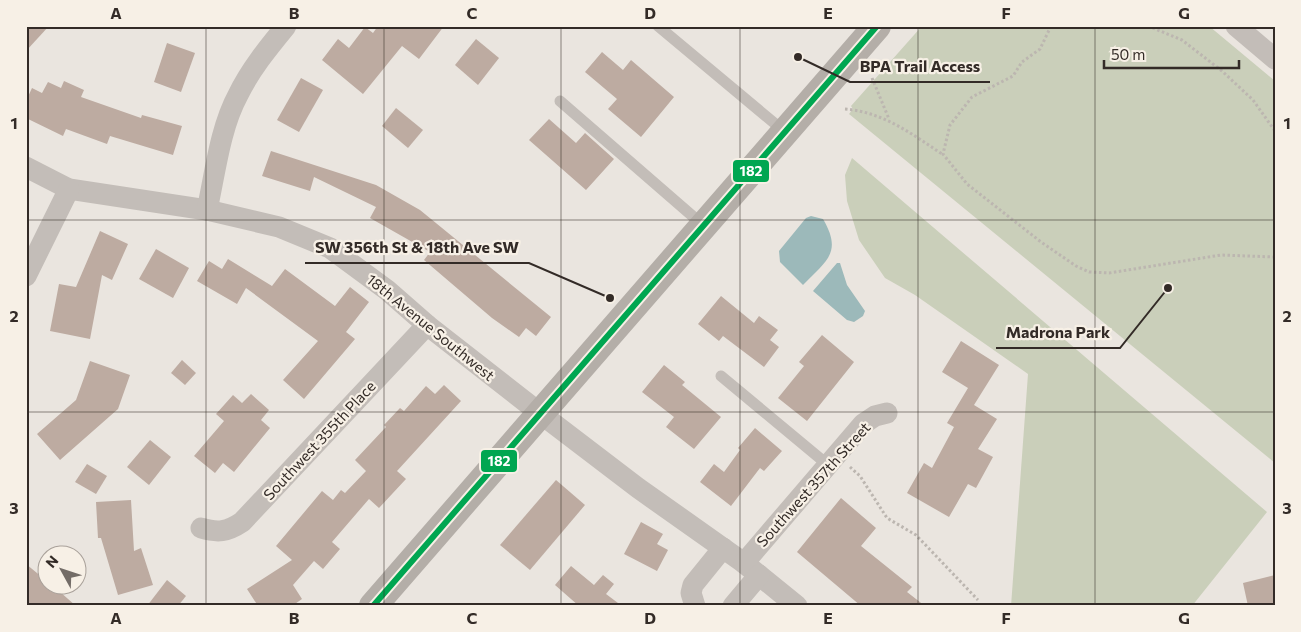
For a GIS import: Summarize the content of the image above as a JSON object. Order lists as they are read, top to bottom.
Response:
{
  "streets": {
    "street": ["18th Avenue Southwest", "Southwest 355th Place", "Southwest 357th Street"]
  },
  "crossings": [
    ["18th Avenue Southwest", "Southwest 355th Place"],
    ["18th Avenue Southwest", "Southwest 357th Street"]
  ],
  "places": ["BPA Trail Access", "Madrona Park", "SW 356th St & 18th Ave SW"],
  "lines": ["transit line 182"],
  "scale_bar": "50 m",
  "north": "top left",
  "grid": {
    "columns": [
      "A",
      "B",
      "C",
      "D",
      "E",
      "F",
      "G"
    ],
    "rows": ["1", "2", "3"]
  }
}
